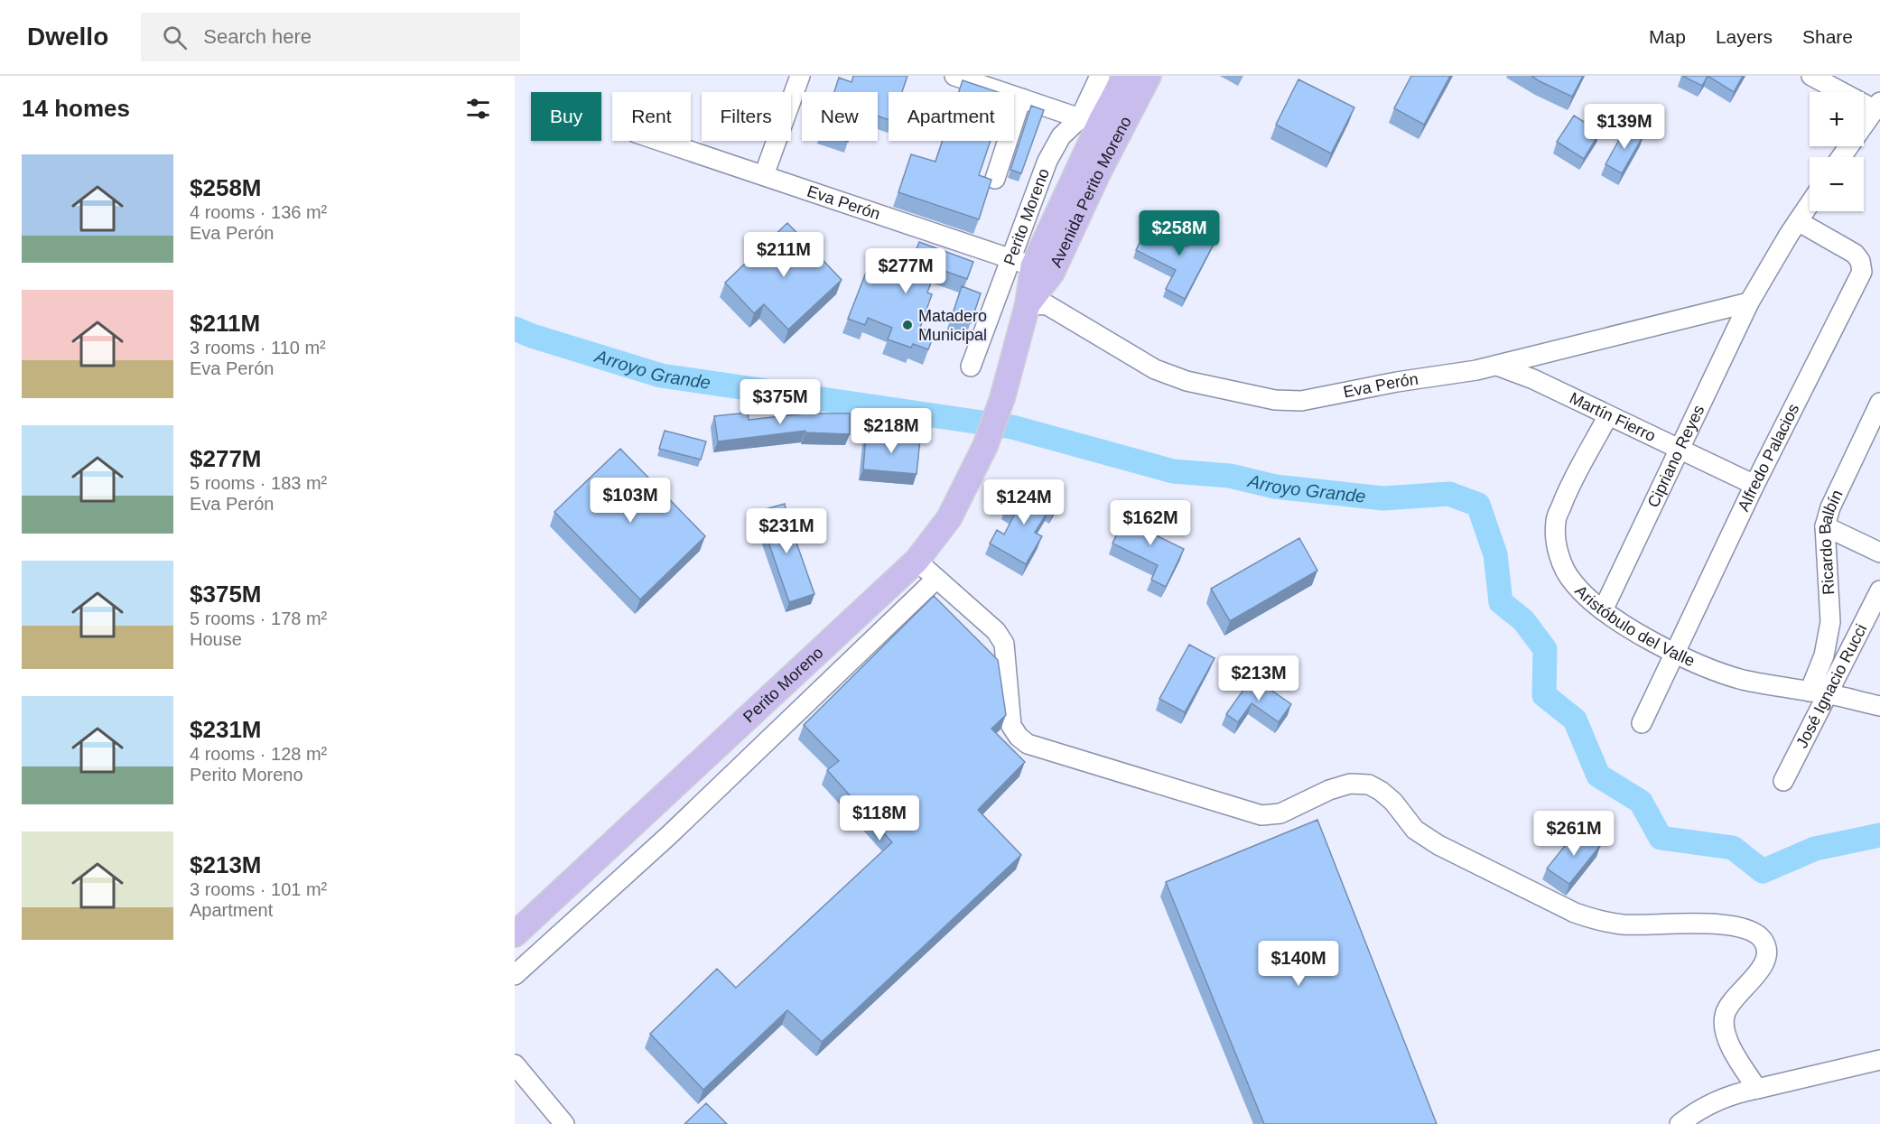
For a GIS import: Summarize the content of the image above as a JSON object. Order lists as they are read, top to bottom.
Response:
{
  "streets": {
    "main road": ["Avenida Perito Moreno", "Perito Moreno"],
    "street": [
      "Eva Perón",
      "Martín Fierro",
      "Cipriano Reyes",
      "Alfredo Palacios",
      "Ricardo Balbín",
      "Aristóbulo del Valle",
      "José Ignacio Rucci"
    ]
  },
  "crossings": [
    ["Avenida Perito Moreno", "Eva Perón"],
    ["Avenida Perito Moreno", "Perito Moreno"],
    ["Eva Perón", "Perito Moreno"],
    ["Eva Perón", "Martín Fierro"],
    ["Eva Perón", "Cipriano Reyes"],
    ["Martín Fierro", "Cipriano Reyes"],
    ["Martín Fierro", "Alfredo Palacios"],
    ["Martín Fierro", "Aristóbulo del Valle"],
    ["Cipriano Reyes", "Alfredo Palacios"],
    ["Cipriano Reyes", "Aristóbulo del Valle"],
    ["Alfredo Palacios", "Aristóbulo del Valle"],
    ["Ricardo Balbín", "Aristóbulo del Valle"],
    ["Aristóbulo del Valle", "José Ignacio Rucci"]
  ],
  "water": ["Arroyo Grande"],
  "places": ["Matadero Municipal"],
  "page": {
    "header": "Dwello",
    "search": "Search here",
    "nav": ["Map", "Layers", "Share"],
    "heading": "14 homes",
    "map_buttons": ["+", "−"],
    "chip": [
      "Buy",
      "Rent",
      "Filters",
      "New",
      "Apartment"
    ],
    "price": [
      "$139M",
      "$258M",
      "$211M",
      "$277M",
      "$375M",
      "$218M",
      "$103M",
      "$124M",
      "$162M",
      "$231M",
      "$213M",
      "$118M",
      "$261M",
      "$140M"
    ],
    "list": [
      {
        "name": "$258M",
        "note": "4 rooms · 136 m² · Eva Perón"
      },
      {
        "name": "$211M",
        "note": "3 rooms · 110 m² · Eva Perón"
      },
      {
        "name": "$277M",
        "note": "5 rooms · 183 m² · Eva Perón"
      },
      {
        "name": "$375M",
        "note": "5 rooms · 178 m² · House"
      },
      {
        "name": "$231M",
        "note": "4 rooms · 128 m² · Perito Moreno"
      },
      {
        "name": "$213M",
        "note": "3 rooms · 101 m² · Apartment"
      }
    ]
  }
}
